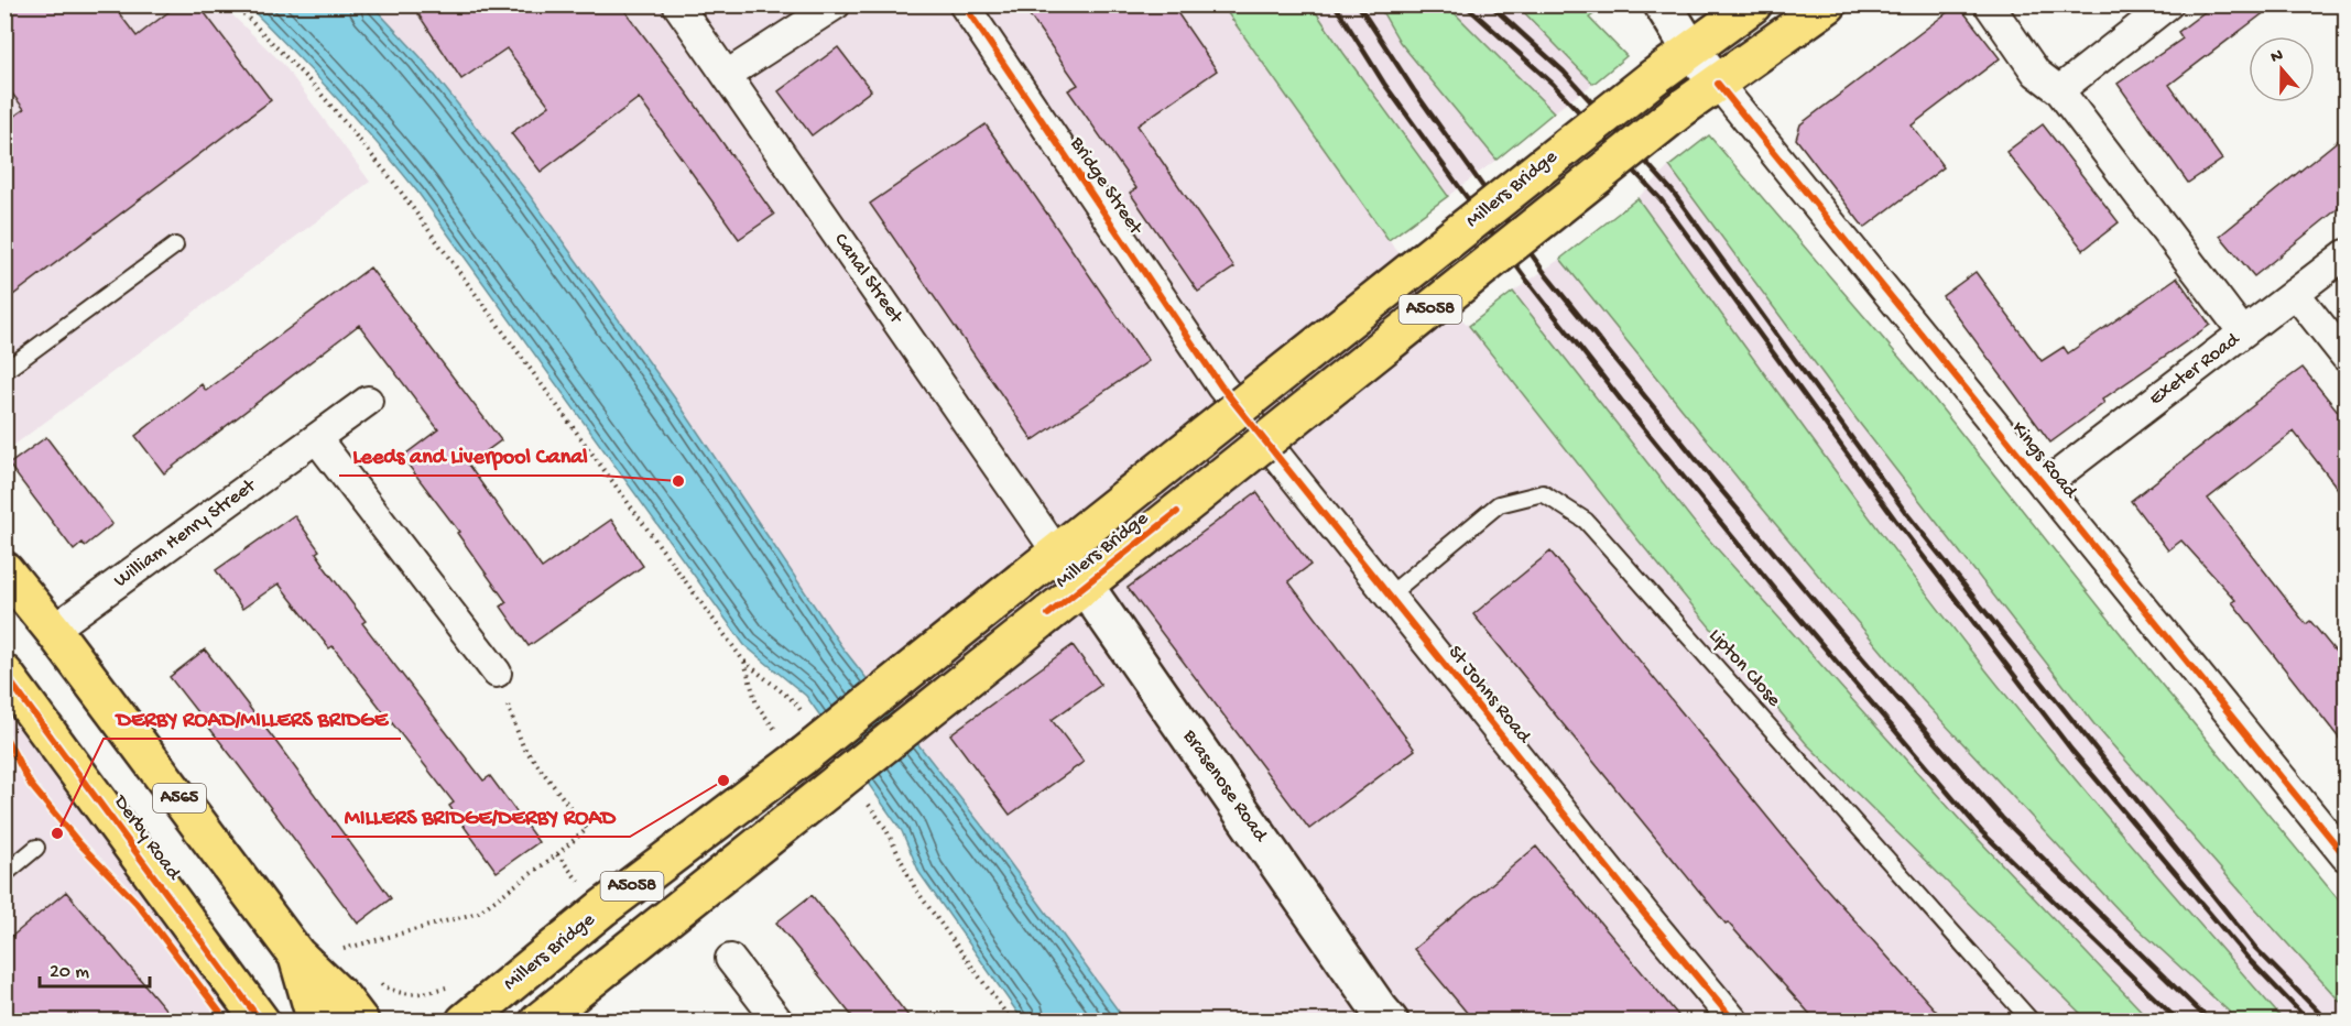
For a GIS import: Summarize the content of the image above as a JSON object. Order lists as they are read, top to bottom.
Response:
{
  "streets": {
    "highway": [
      "Millers Bridge",
      "A5058",
      "A565",
      "Derby Road"
    ],
    "main road": ["Brasenose Road"],
    "street": [
      "Bridge Street",
      "Canal Street",
      "Exeter Road",
      "Kings Road",
      "William Henry Street",
      "St Johns Road"
    ],
    "lane": ["Lipton Close"]
  },
  "crossings": [
    ["Bridge Street", "St Johns Road"],
    ["Millers Bridge", "Canal Street"],
    ["Millers Bridge", "A5058"],
    ["Millers Bridge", "Kings Road"],
    ["Millers Bridge", "Brasenose Road"],
    ["Canal Street", "Brasenose Road"],
    ["A5058", "Kings Road"],
    ["Exeter Road", "Kings Road"],
    ["William Henry Street", "A565"],
    ["Lipton Close", "St Johns Road"]
  ],
  "places": ["Leeds and Liverpool Canal", "MILLERS BRIDGE/DERBY ROAD", "DERBY ROAD/MILLERS BRIDGE"],
  "scale_bar": "20 m",
  "north": "top"
}
